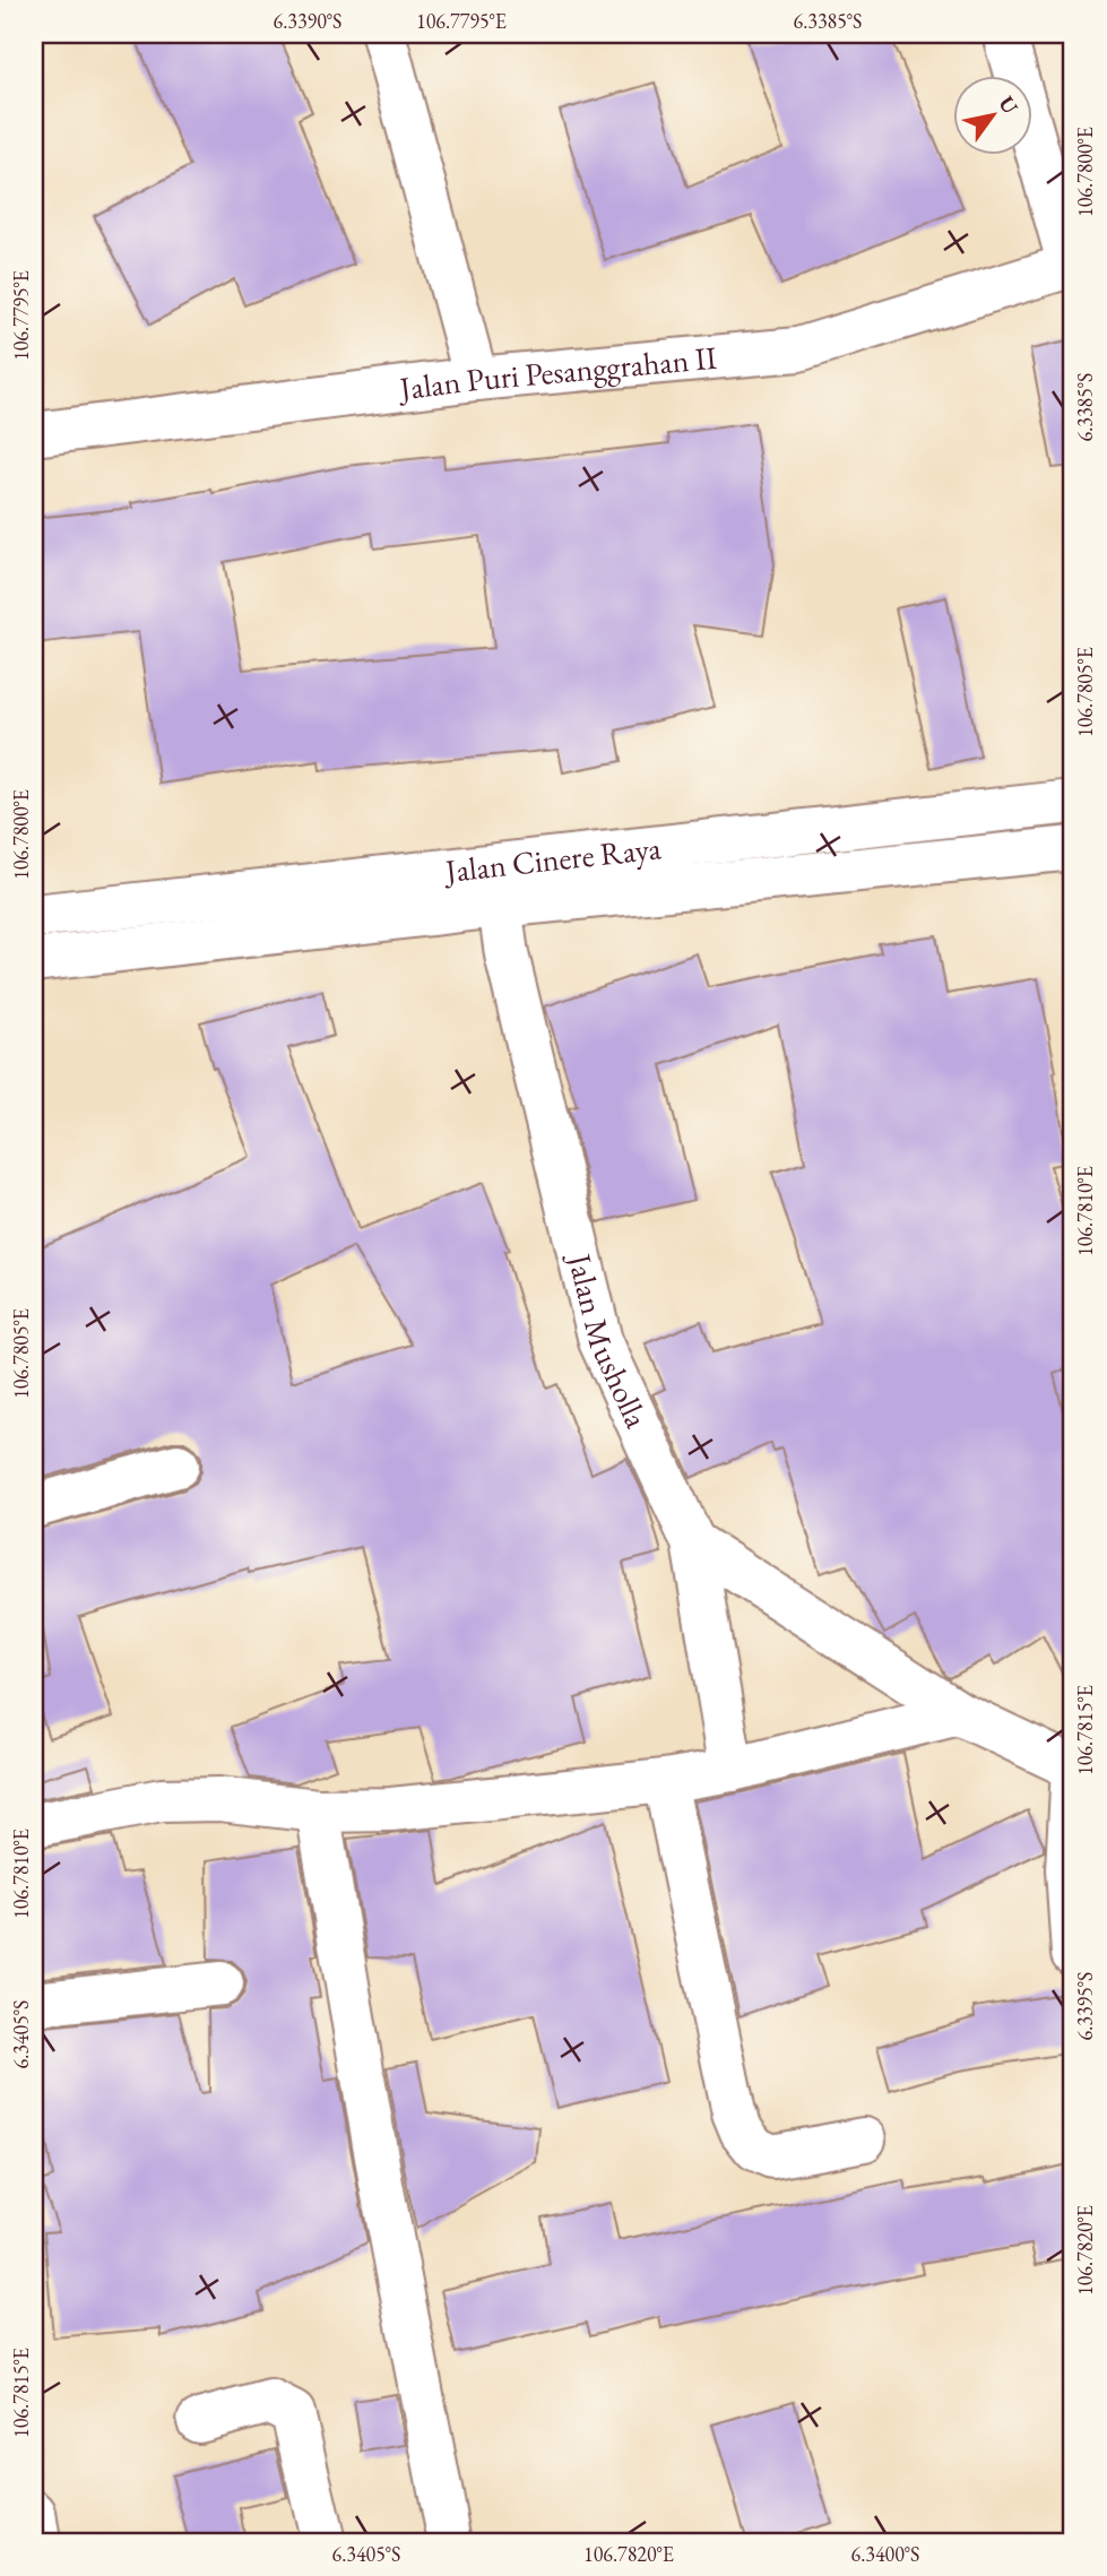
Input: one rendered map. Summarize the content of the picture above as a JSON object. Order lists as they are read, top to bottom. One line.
{"streets":{"street":["Jalan Puri Pesanggrahan II","Jalan Cinere Raya","Jalan Musholla"]},"crossings":[["Jalan Cinere Raya","Jalan Musholla"]],"north":"top right","coordinates":["6.3390°S","106.7795°E","6.3385°S","106.7800°E","106.7805°E","106.7810°E","106.7815°E","6.3395°S","6.3405°S","106.7820°E","6.3400°S"]}
